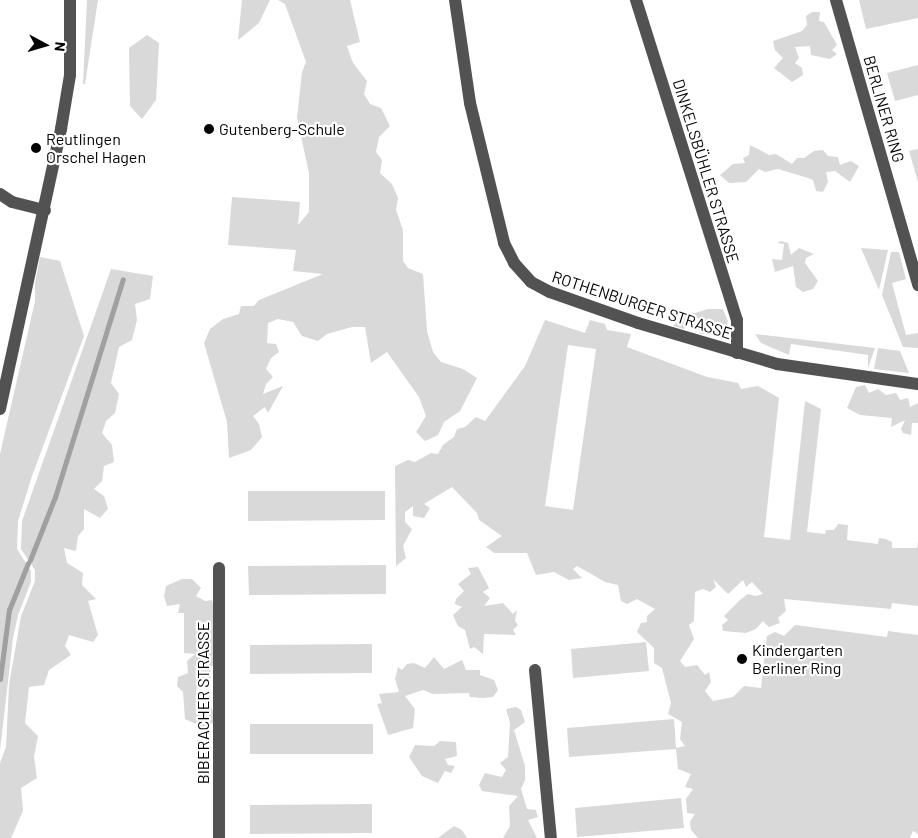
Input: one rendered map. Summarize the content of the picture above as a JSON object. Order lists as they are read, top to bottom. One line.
{"streets":{"street":["BERLINER RING","DINKELSBÜHLER STRASSE","ROTHENBURGER STRASSE","BIBERACHER STRASSE"]},"crossings":[["DINKELSBÜHLER STRASSE","ROTHENBURGER STRASSE"]],"places":["Gutenberg-Schule","Reutlingen Orschel Hagen","Kindergarten Berliner Ring"],"north":"right"}
